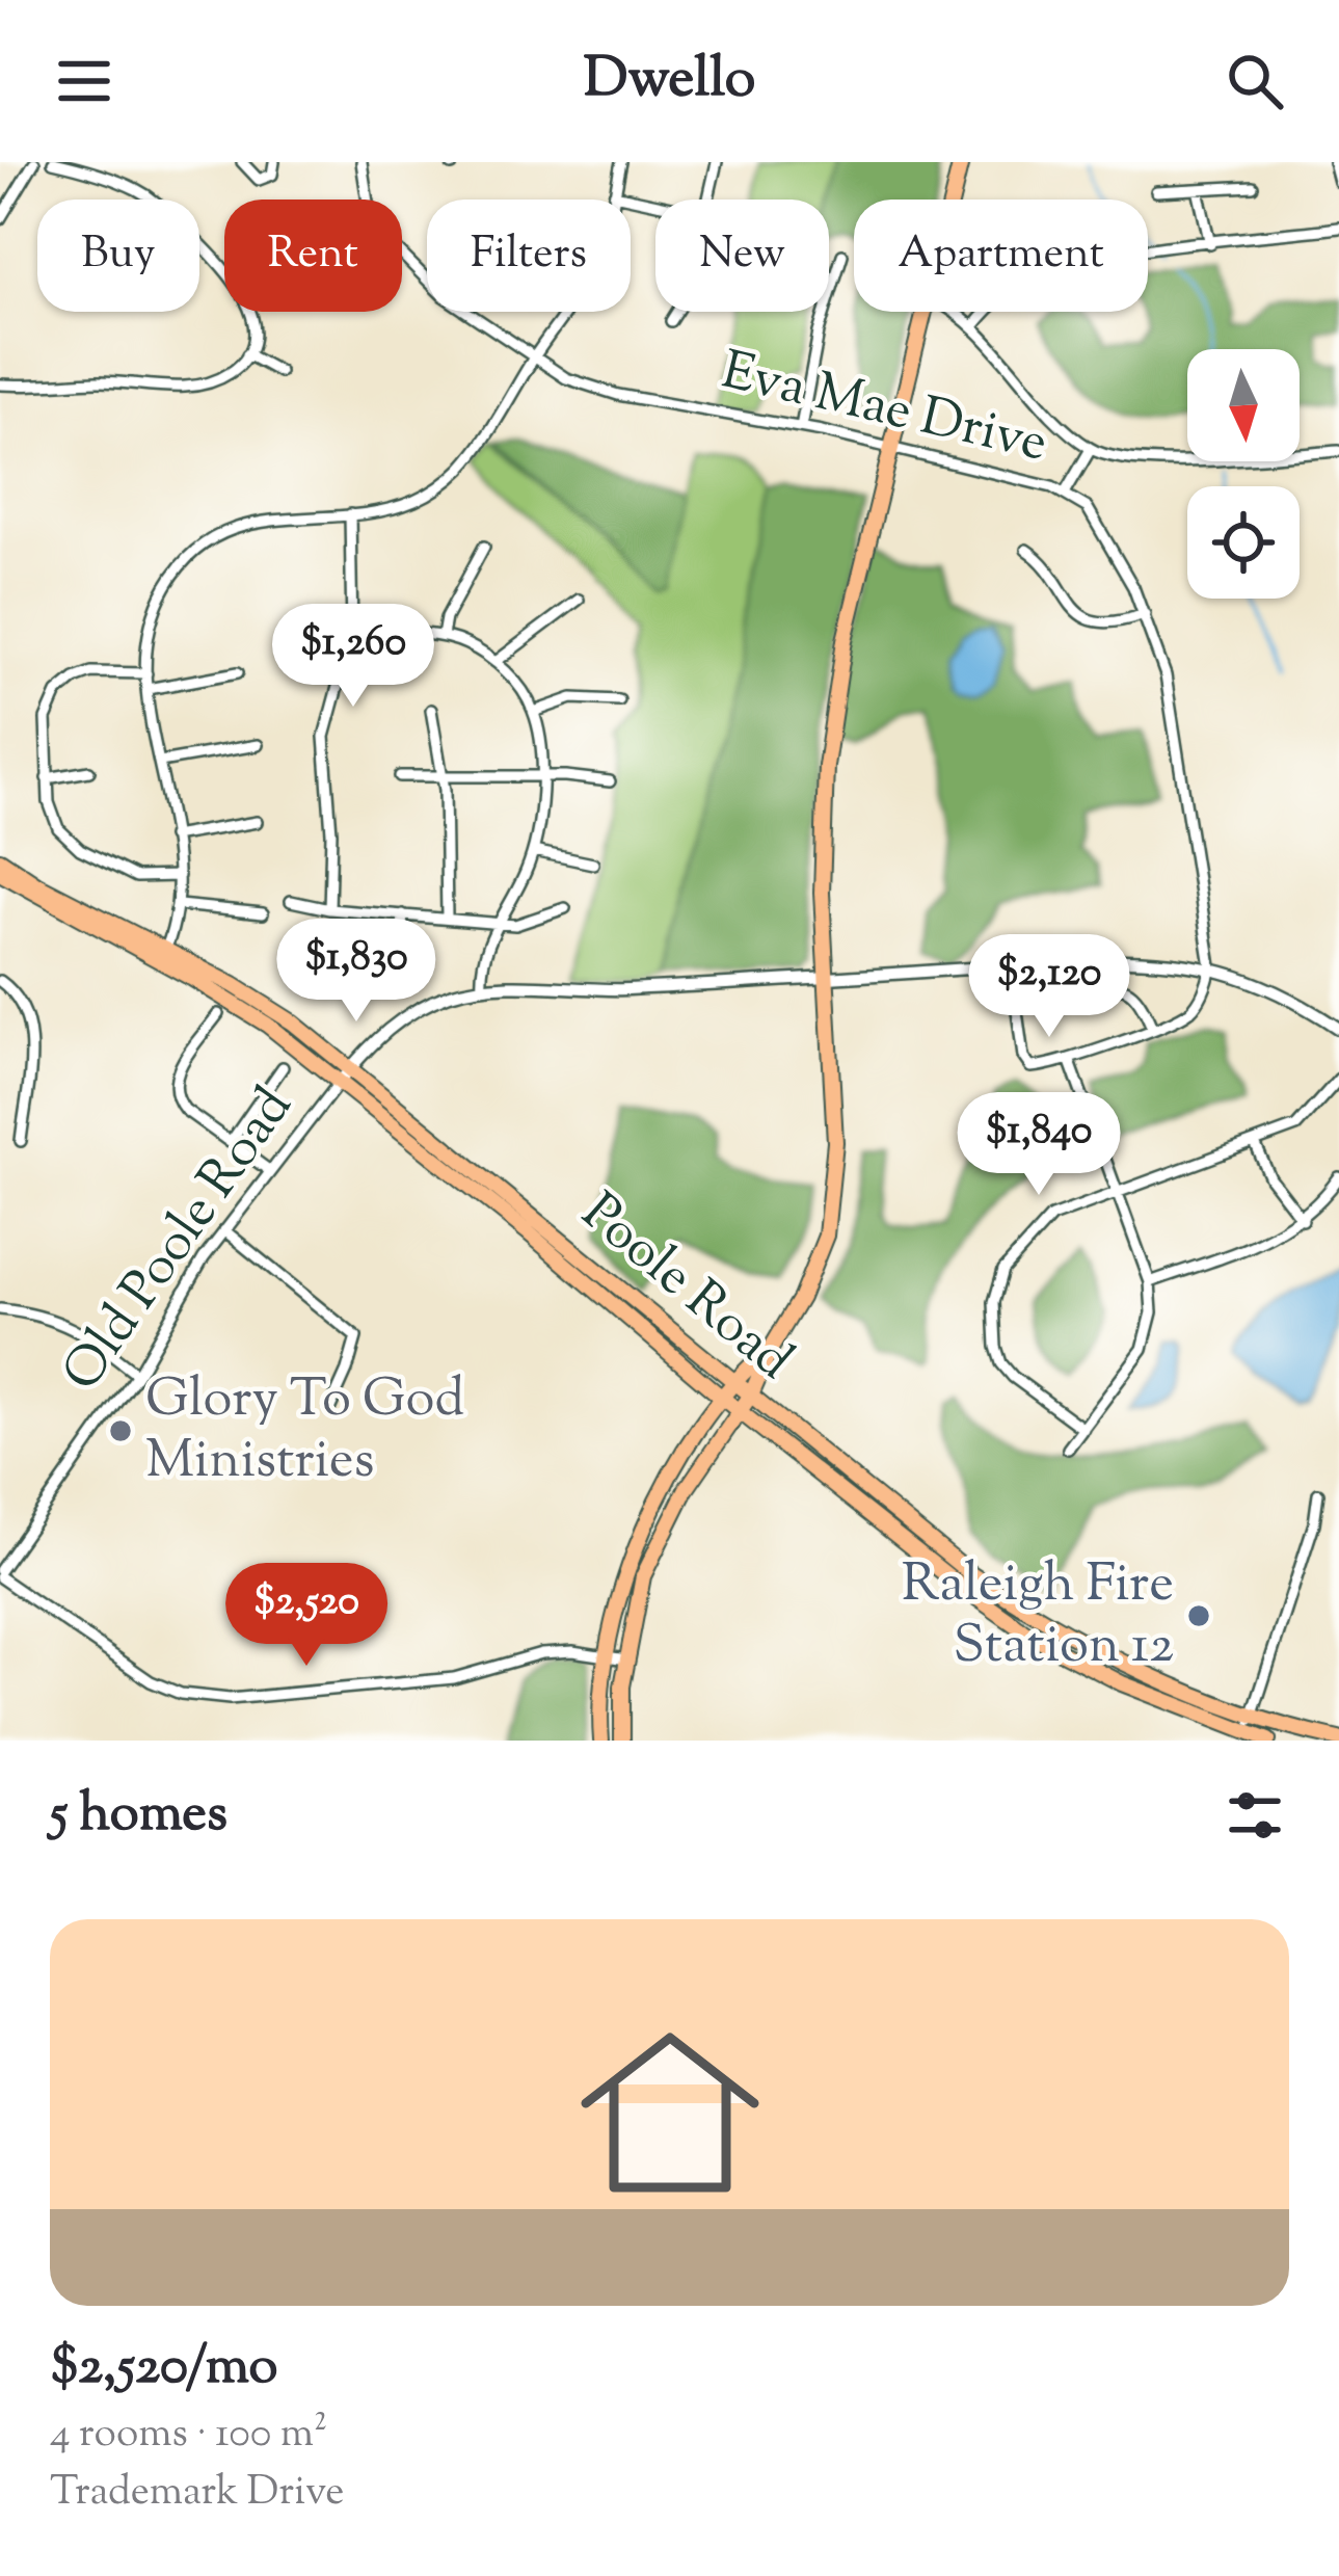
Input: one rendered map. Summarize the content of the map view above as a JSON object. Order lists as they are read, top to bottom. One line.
{"streets":{"main road":["Poole Road"],"street":["Eva Mae Drive","Old Poole Road"]},"crossings":[["Eva Mae Drive","Old Poole Road"],["Old Poole Road","Poole Road"]],"places":["Glory To God Ministries","Raleigh Fire Station 12"],"north":"bottom","page":{"header":"Dwello","chip":["Buy","Rent","Filters","New","Apartment"],"price":["$1,260","$1,830","$2,120","$1,840","$2,520"],"heading":"5 homes","list":[{"name":"$2,520/mo","note":"4 rooms · 100 m² · Trademark Drive"}]}}
